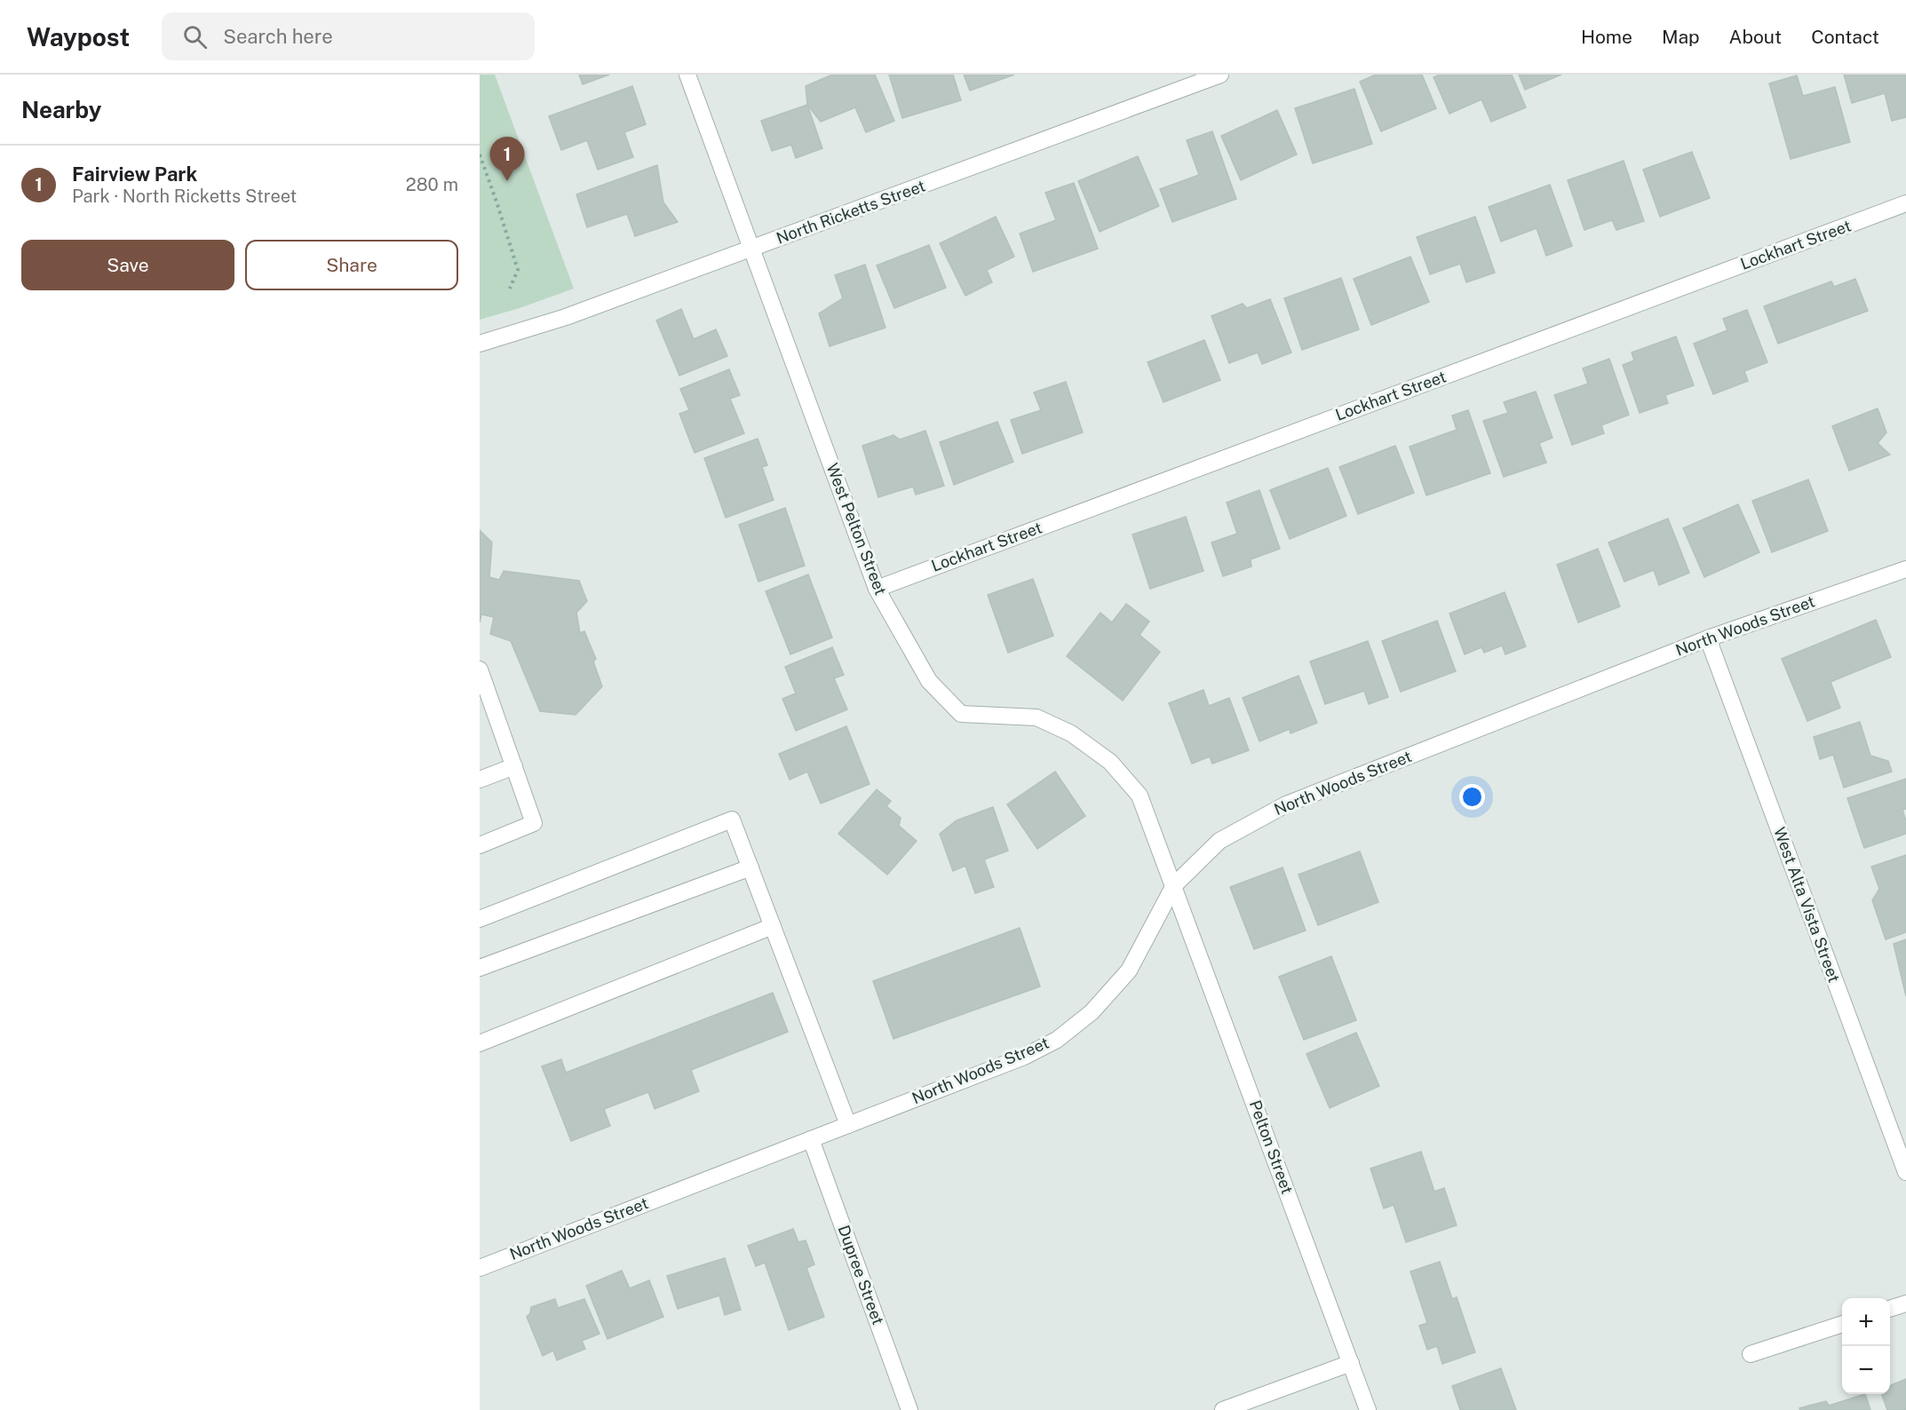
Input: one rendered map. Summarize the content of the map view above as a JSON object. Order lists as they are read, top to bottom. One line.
{"streets":{"street":["North Ricketts Street","Lockhart Street","West Pelton Street","North Woods Street","West Alta Vista Street","Pelton Street","Dupree Street"]},"crossings":[["North Ricketts Street","West Pelton Street"],["Lockhart Street","West Pelton Street"],["West Pelton Street","North Woods Street"],["West Pelton Street","Pelton Street"],["North Woods Street","West Alta Vista Street"],["North Woods Street","Pelton Street"],["North Woods Street","Dupree Street"]],"page":{"header":"Waypost","search":"Search here","nav":["Home","Map","About","Contact"],"heading":"Nearby","pins":"1","list":[{"mark":"1","name":"Fairview Park","note":"Park · North Ricketts Street","value":"280 m"}],"buttons":["Save","Share"],"map_buttons":["+","−"]}}
